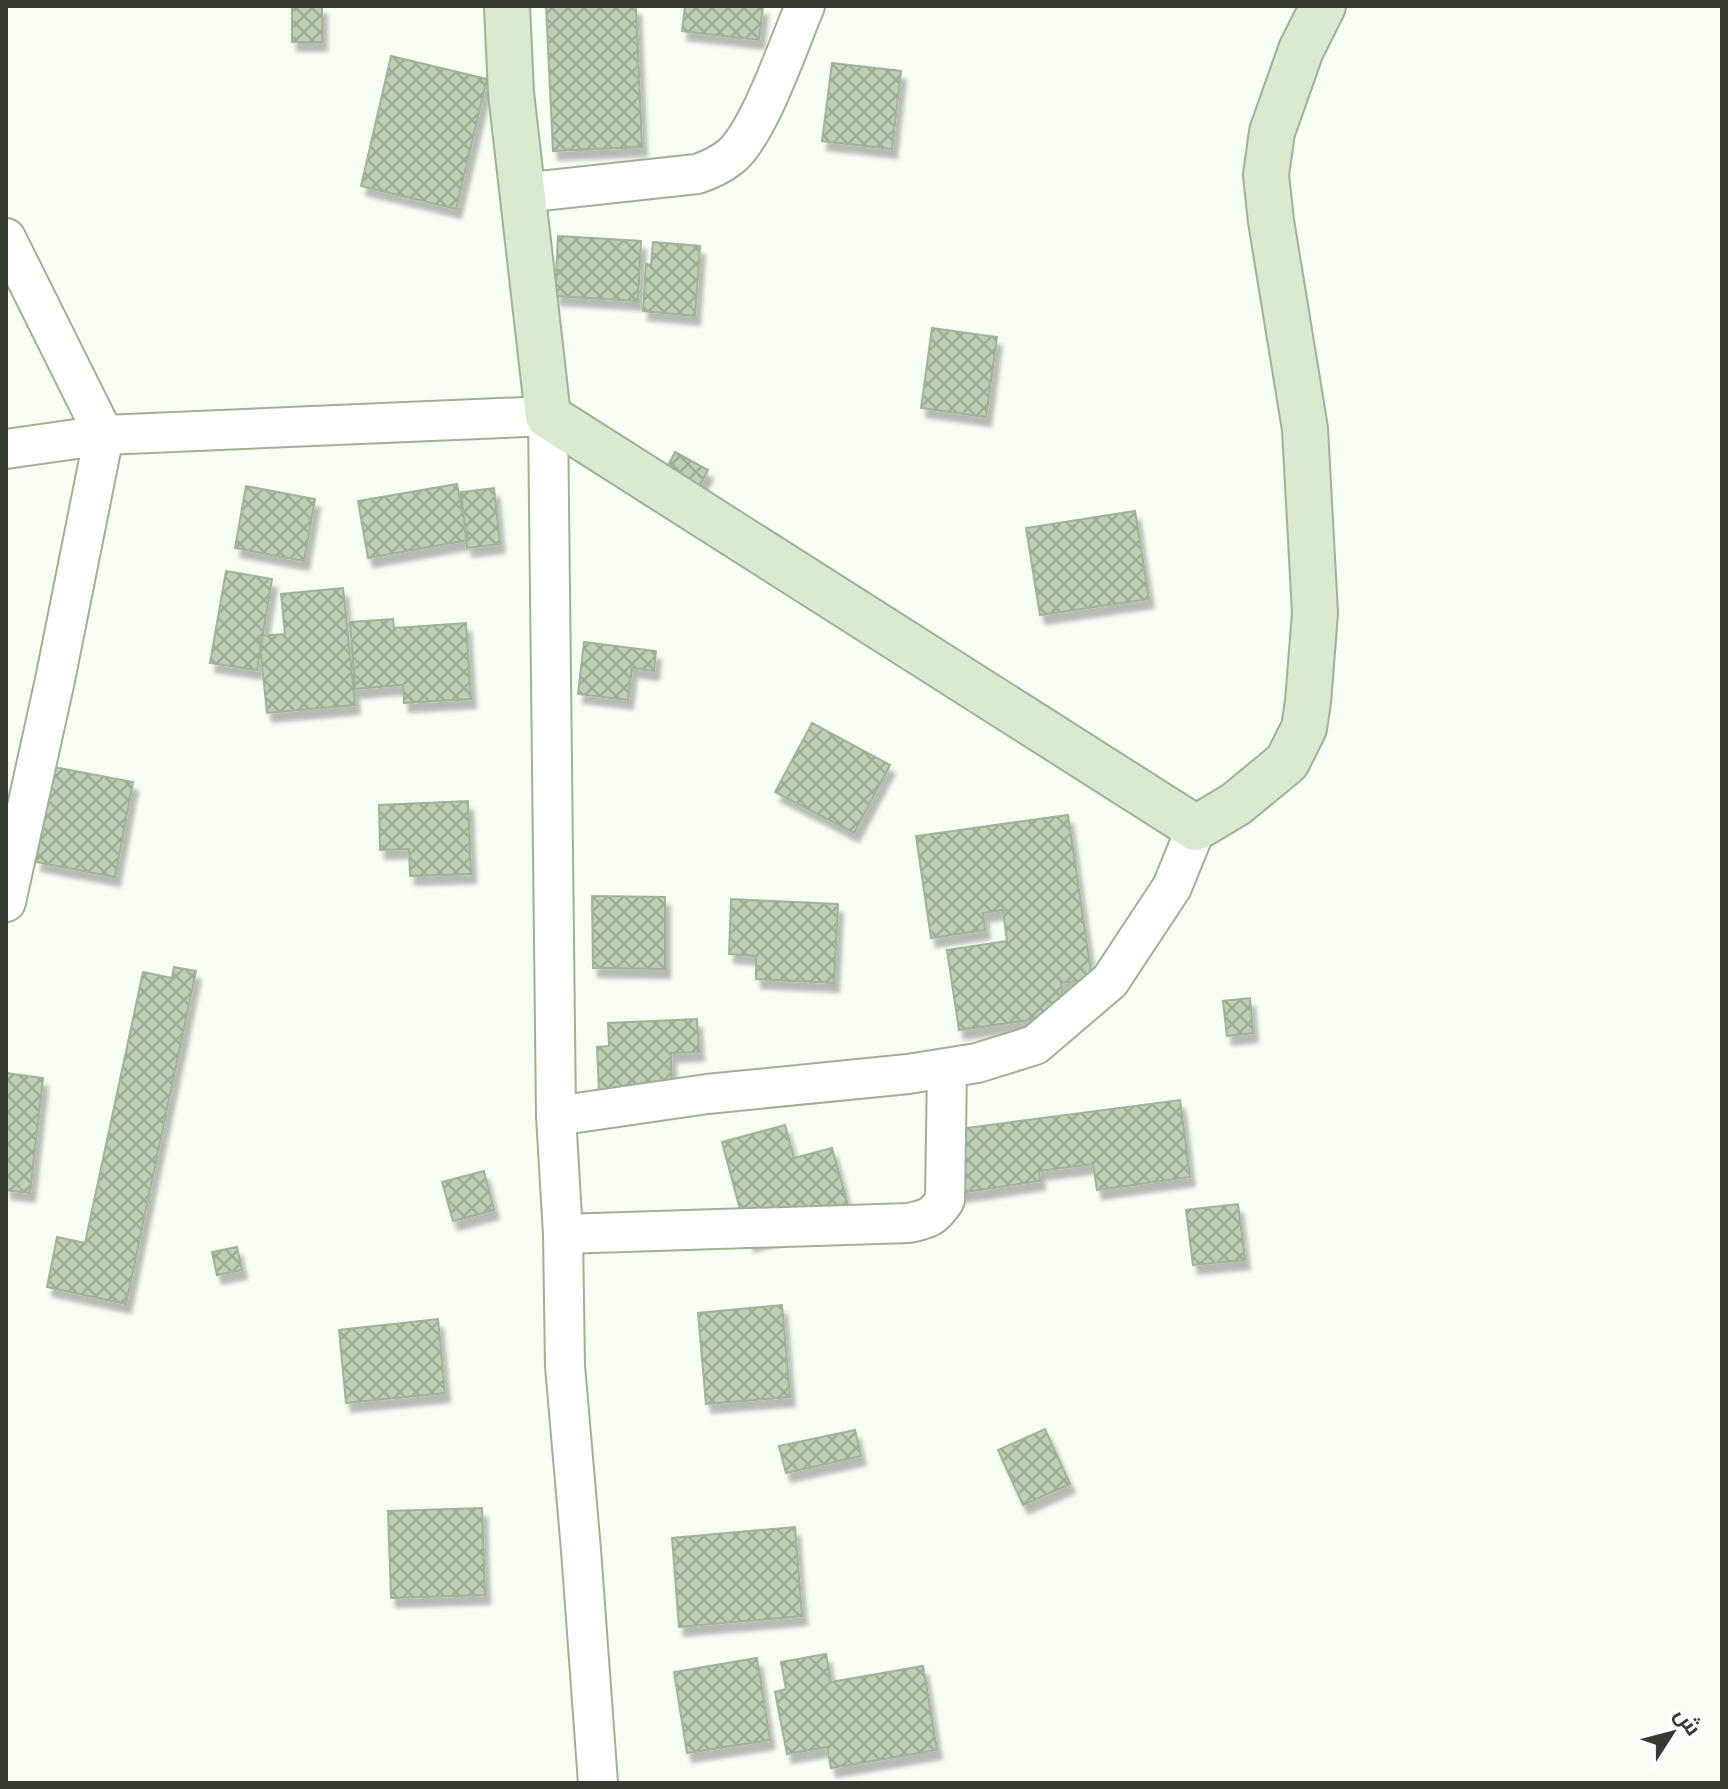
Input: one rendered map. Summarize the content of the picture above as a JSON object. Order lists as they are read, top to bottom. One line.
{"north":"top right"}
